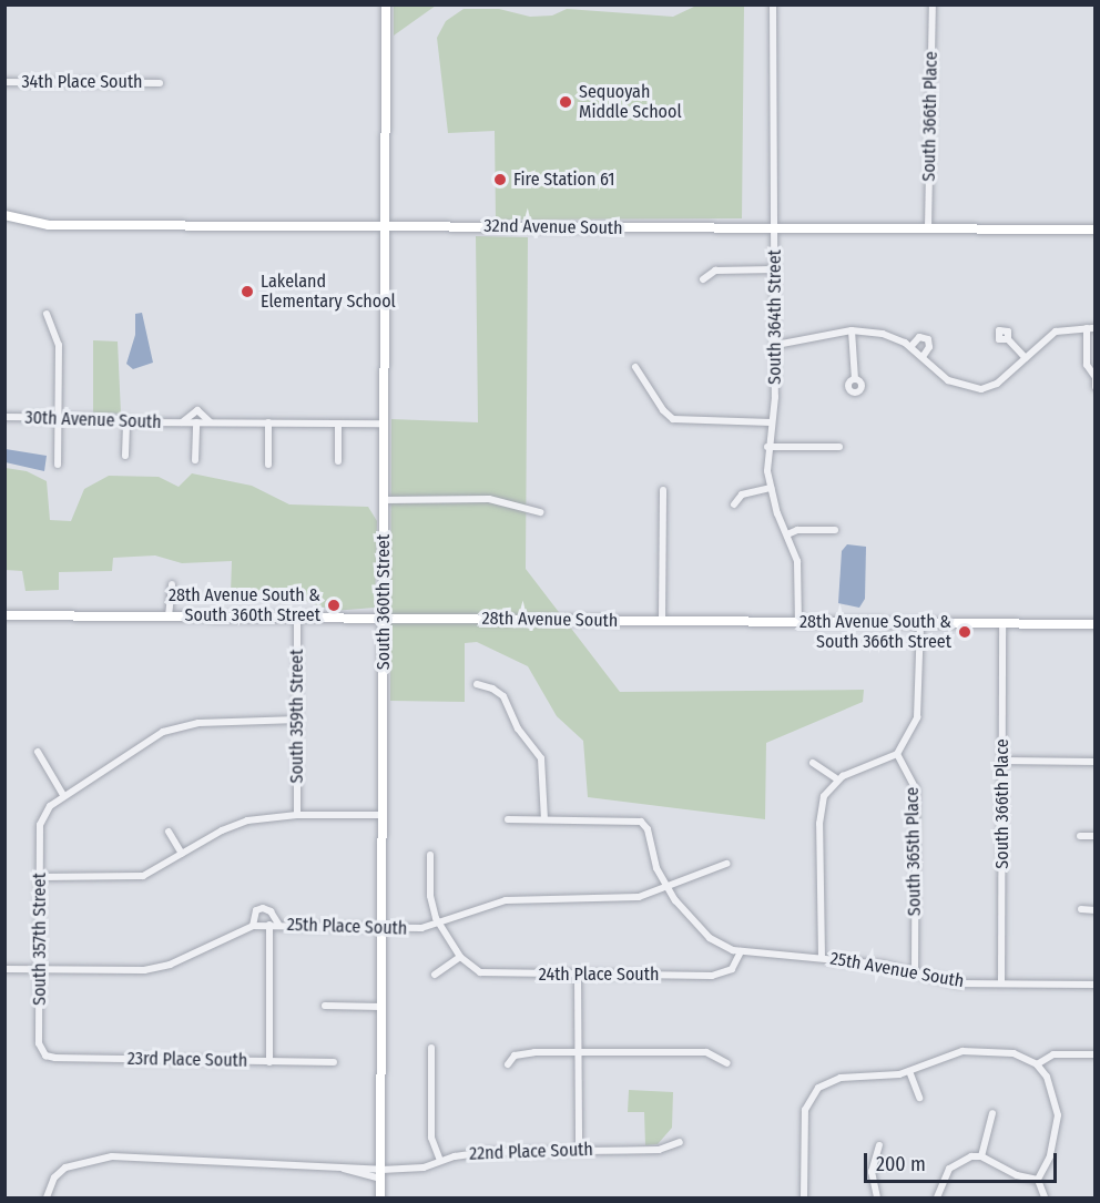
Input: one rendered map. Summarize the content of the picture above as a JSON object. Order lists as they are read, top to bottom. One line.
{"streets":{"street":["34th Place South","South 366th Place","32nd Avenue South","South 364th Street","30th Avenue South","South 360th Street","28th Avenue South","South 359th Street","South 365th Place","25th Place South","South 357th Street","25th Avenue South","24th Place South","23rd Place South","22nd Place South"]},"crossings":[["South 366th Place","32nd Avenue South"],["South 366th Place","28th Avenue South"],["South 366th Place","25th Avenue South"],["32nd Avenue South","South 364th Street"],["32nd Avenue South","South 360th Street"],["South 364th Street","28th Avenue South"],["30th Avenue South","South 360th Street"],["South 360th Street","28th Avenue South"],["South 360th Street","25th Place South"],["South 360th Street","22nd Place South"],["28th Avenue South","South 359th Street"],["South 365th Place","25th Avenue South"],["25th Place South","South 357th Street"],["25th Place South","25th Avenue South"],["25th Place South","24th Place South"],["South 357th Street","23rd Place South"],["25th Avenue South","24th Place South"]],"places":["Sequoyah Middle School","Fire Station 61","Lakeland Elementary School","28th Avenue South & South 360th Street","28th Avenue South & South 366th Street"],"scale_bar":"200 m"}
